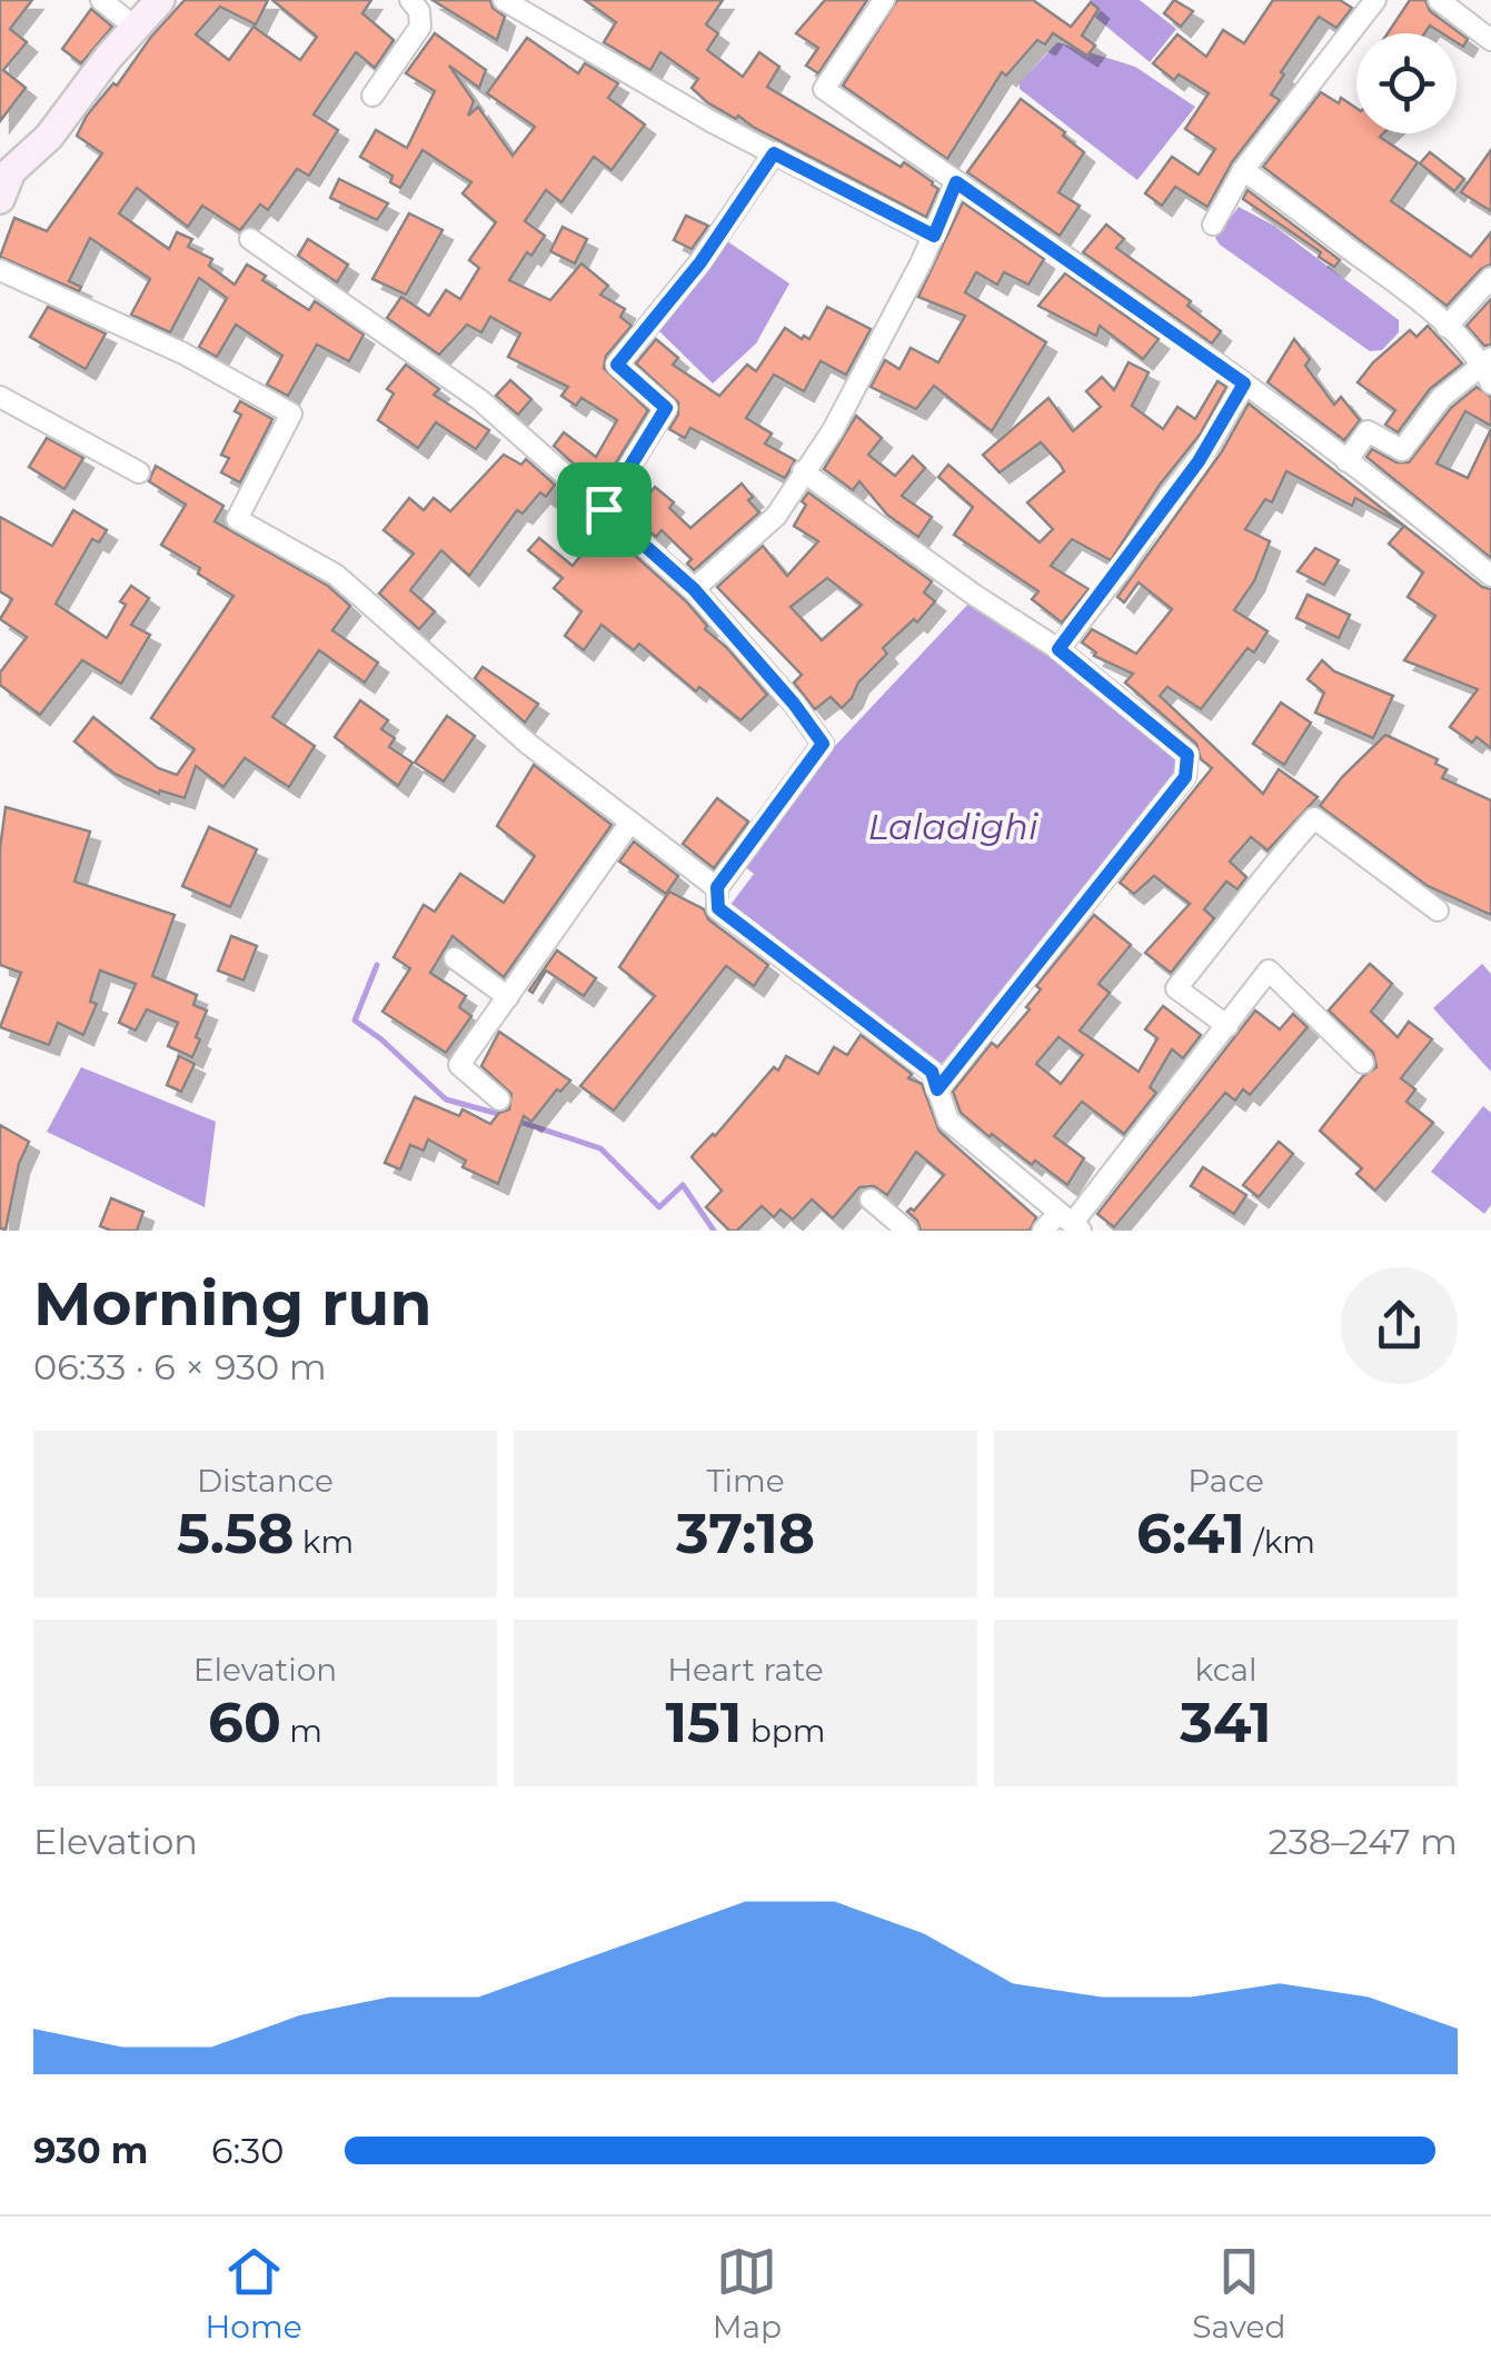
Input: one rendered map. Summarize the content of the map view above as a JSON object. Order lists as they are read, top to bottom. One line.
{"water":["Laladighi"],"page":{"heading":["Morning run","06:33 · 6 × 930 m"],"stats":[["Distance","5.58 km"],["Time","37:18"],["Pace","6:41 /km"],["Elevation","60 m"],["Heart rate","151 bpm"],["kcal","341"]],"chart":["Elevation","238–247 m"],"list":[{"name":"930 m","note":"6:30"}],"tabs":["Home","Map","Saved"]}}
